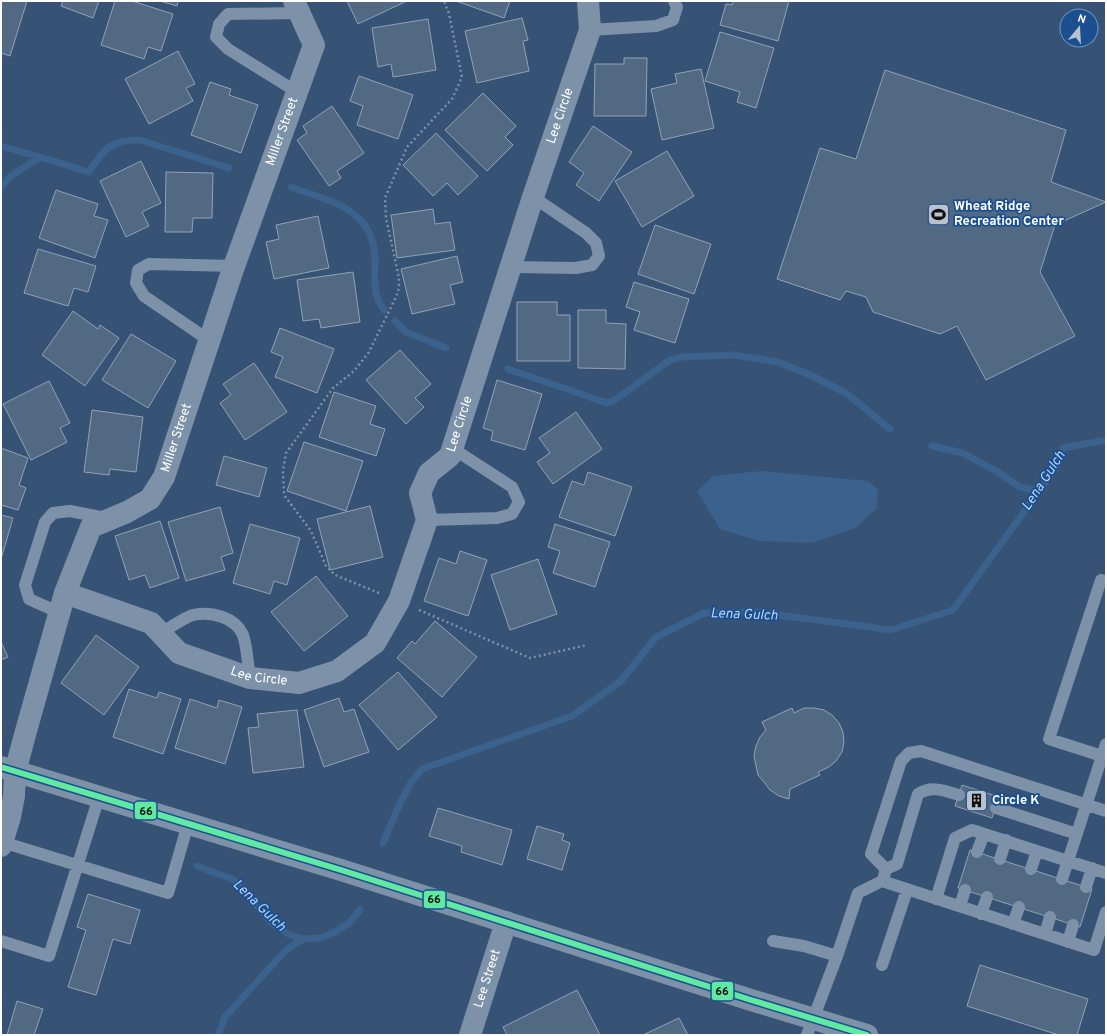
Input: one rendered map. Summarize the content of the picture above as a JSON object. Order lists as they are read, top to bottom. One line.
{"streets":{"street":["Lee Circle","Miller Street","Lee Street"]},"crossings":[["Lee Circle","Miller Street"]],"water":["Lena Gulch"],"places":{"sports":["Wheat Ridge Recreation Center"],"building":["Circle K"]},"lines":["transit line 66"],"north":"top"}
